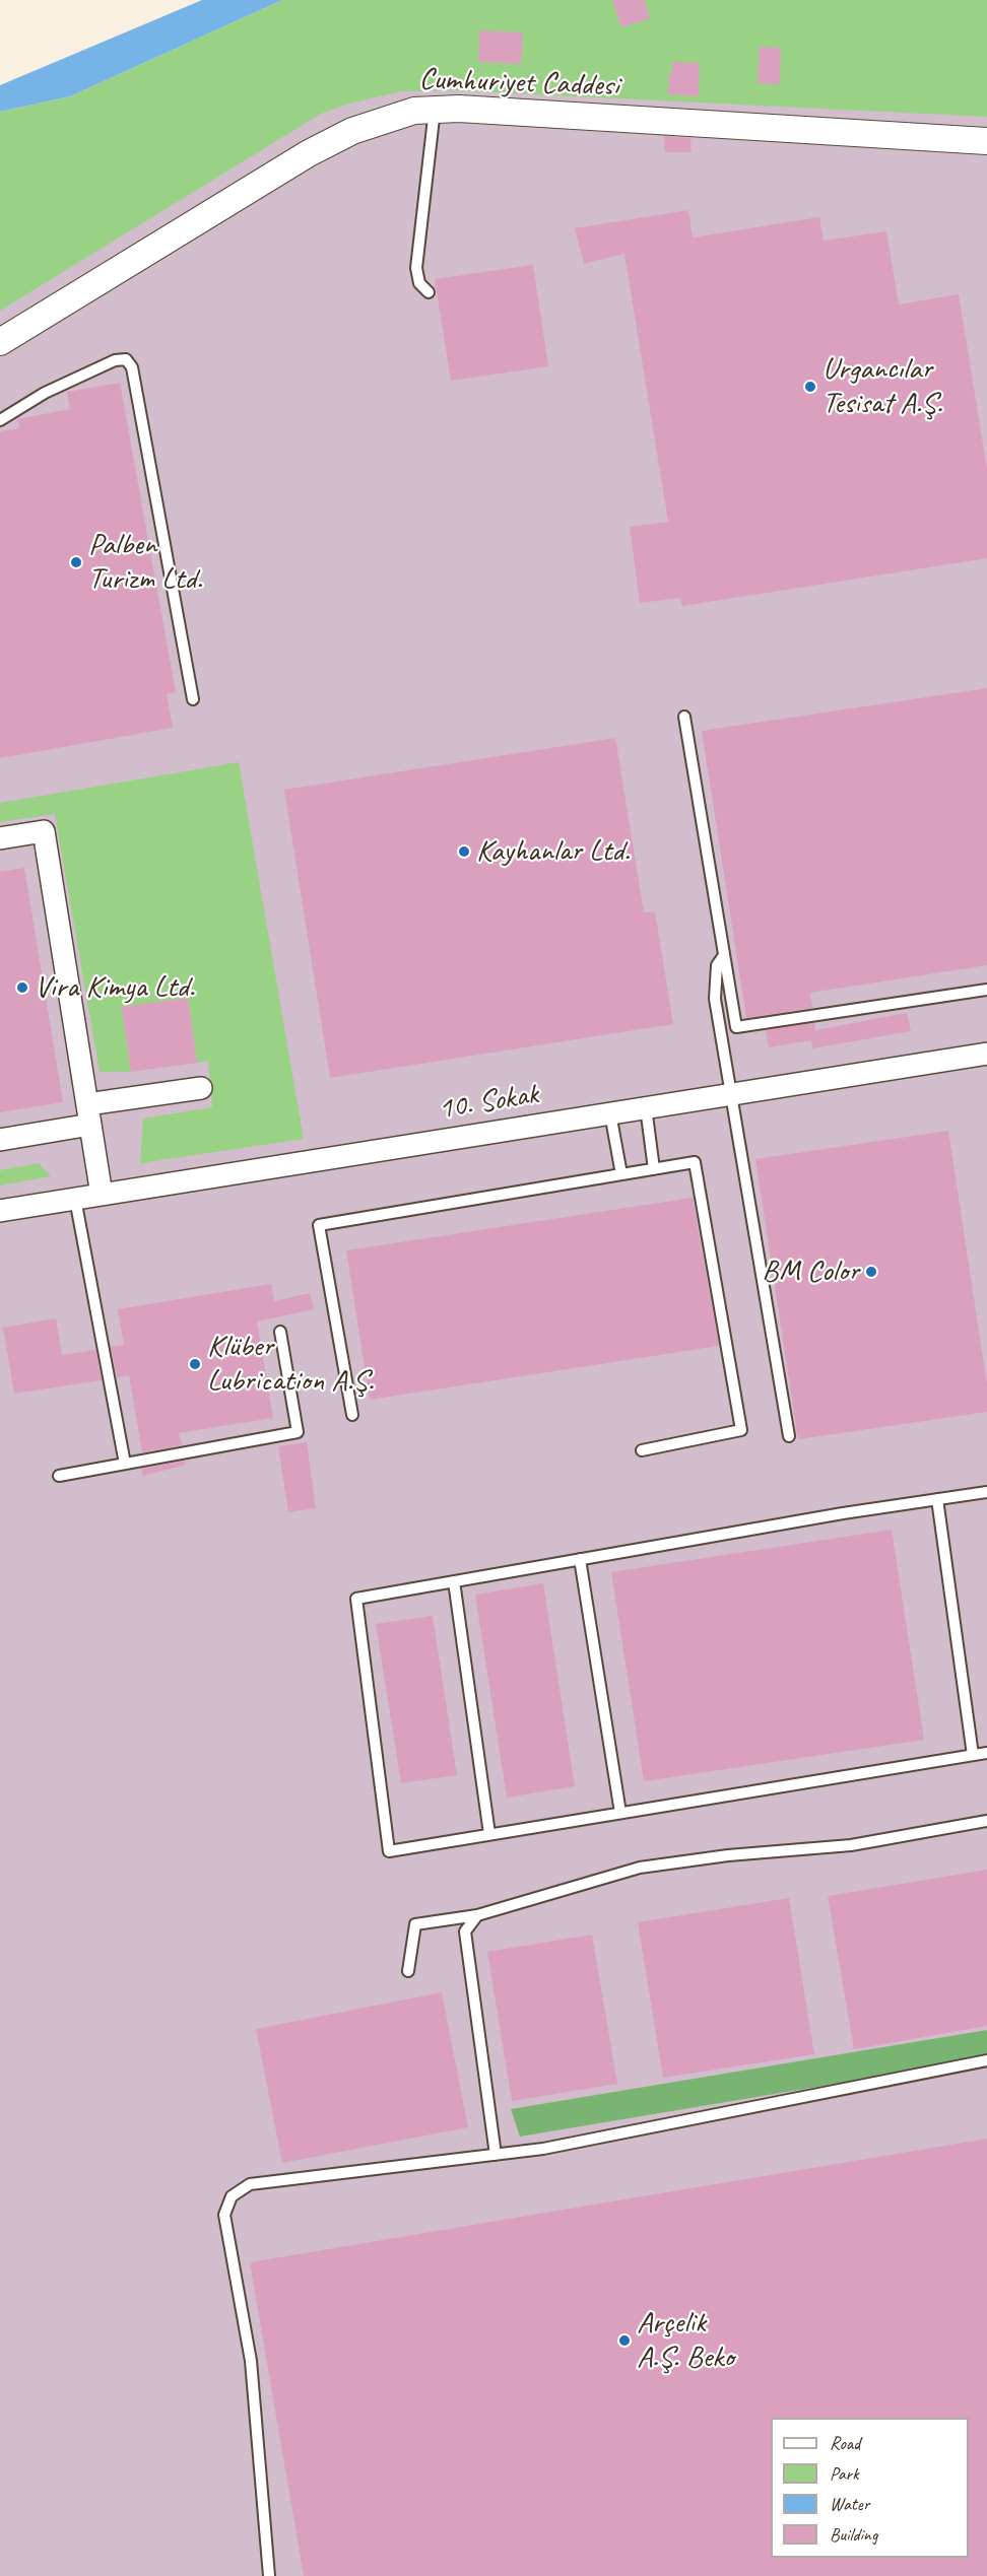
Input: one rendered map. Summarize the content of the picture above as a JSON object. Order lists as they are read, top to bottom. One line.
{"streets":{"street":["Cumhuriyet Caddesi","10. Sokak"]},"places":["Urgancılar Tesisat A.Ş.","Palben Turizm Ltd.","Kayhanlar Ltd.","Vira Kimya Ltd.","BM Color","Klüber Lubrication A.Ş.","Arçelik A.Ş. Beko"],"legend":["Road","Park","Water","Building"]}
